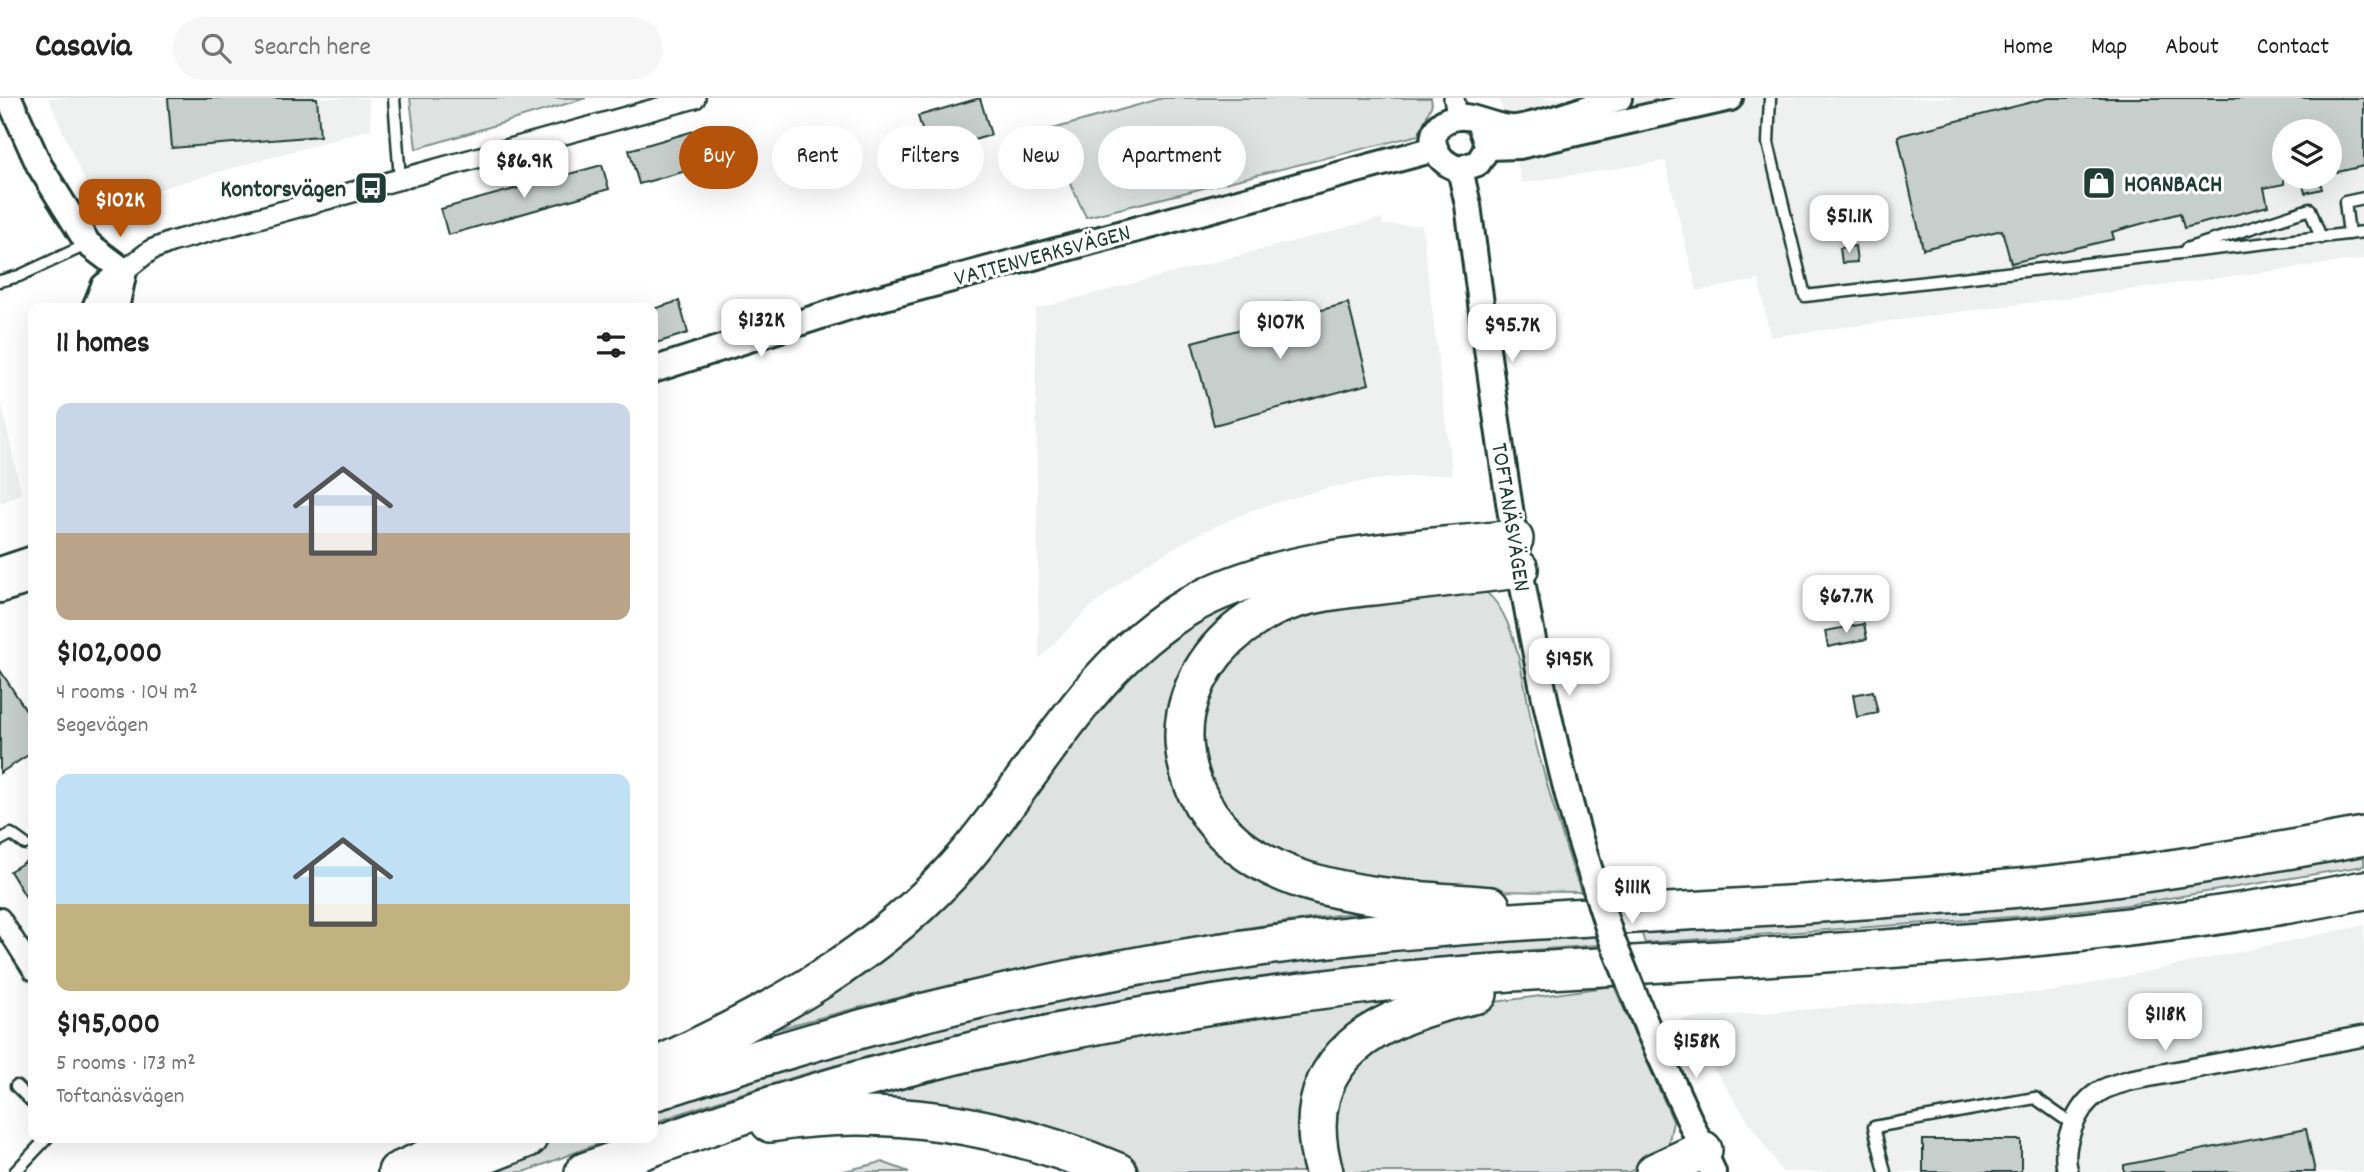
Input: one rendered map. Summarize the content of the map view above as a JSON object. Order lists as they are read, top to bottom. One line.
{"streets":{"street":["VATTENVERKSVÄGEN","TOFTANÄSVÄGEN"]},"crossings":[["VATTENVERKSVÄGEN","TOFTANÄSVÄGEN"]],"places":{"shop":["HORNBACH"],"bus stop":["Kontorsvägen"]},"page":{"header":"Casavia","search":"Search here","nav":["Home","Map","About","Contact"],"chip":["Buy","Rent","Filters","New","Apartment"],"price":["$86.9K","$102K","$51.1K","$132K","$107K","$95.7K","$67.7K","$195K","$111K","$118K","$158K"],"heading":"11 homes","list":[{"name":"$102,000","note":"4 rooms · 104 m² · Segevägen"},{"name":"$195,000","note":"5 rooms · 173 m² · Toftanäsvägen"}]}}
